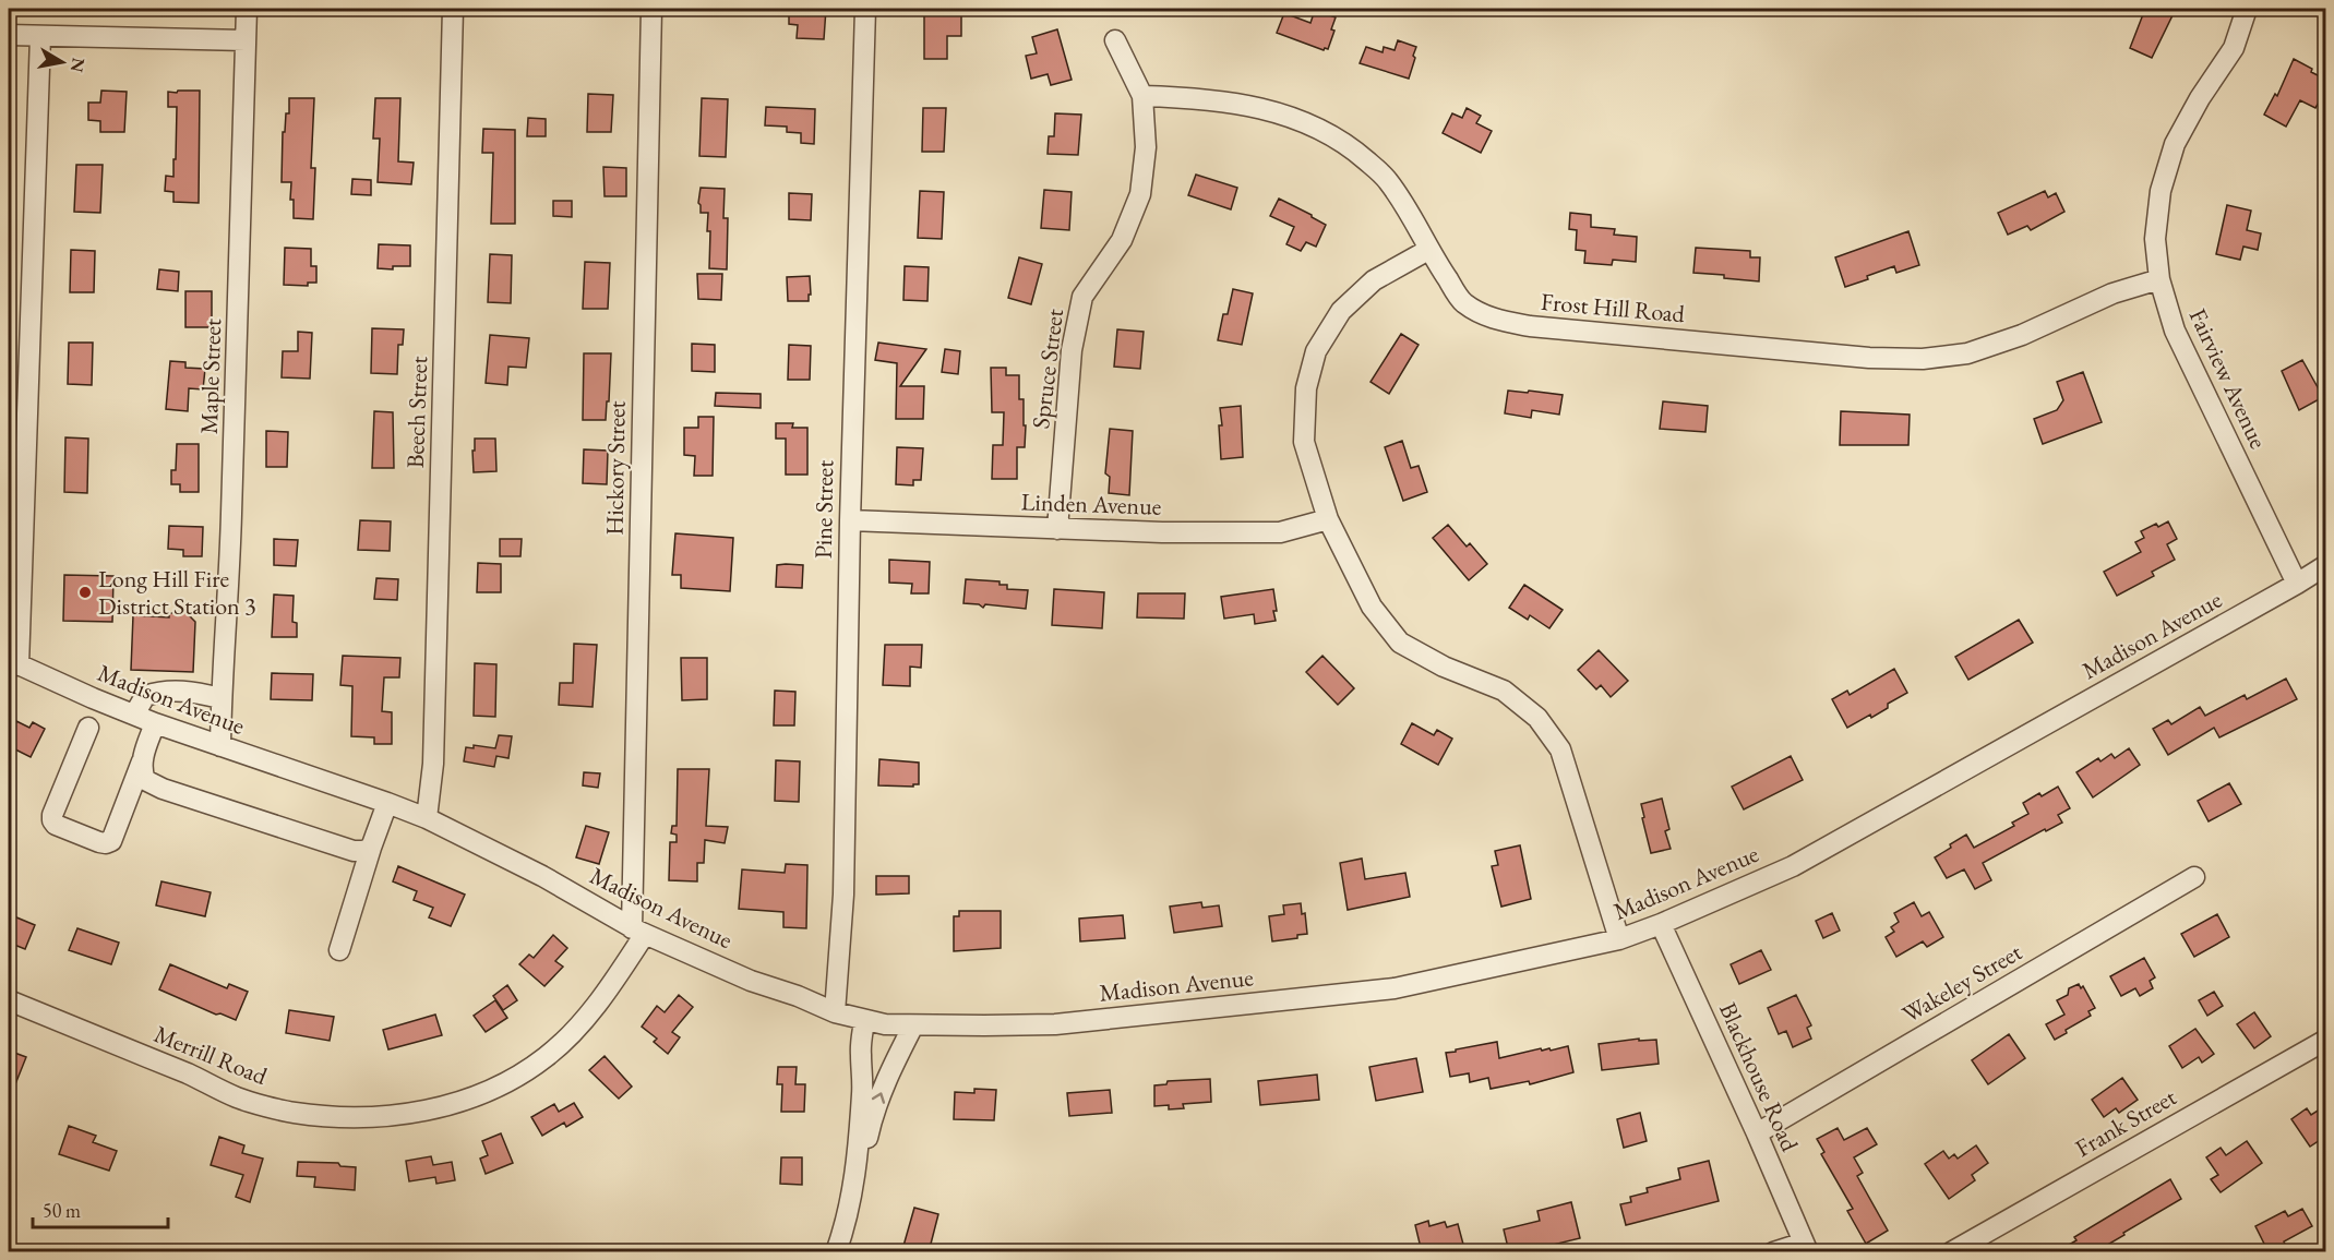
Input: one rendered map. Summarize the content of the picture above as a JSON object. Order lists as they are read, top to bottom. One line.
{"streets":{"street":["Frost Hill Road","Spruce Street","Maple Street","Fairview Avenue","Beech Street","Hickory Street","Linden Avenue","Pine Street","Madison Avenue","Wakeley Street","Merrill Road","Blackhouse Road","Frank Street"]},"crossings":[["Frost Hill Road","Spruce Street"],["Frost Hill Road","Fairview Avenue"],["Spruce Street","Linden Avenue"],["Maple Street","Madison Avenue"],["Fairview Avenue","Madison Avenue"],["Beech Street","Madison Avenue"],["Hickory Street","Madison Avenue"],["Hickory Street","Merrill Road"],["Linden Avenue","Pine Street"],["Pine Street","Madison Avenue"],["Madison Avenue","Merrill Road"],["Madison Avenue","Blackhouse Road"],["Wakeley Street","Blackhouse Road"]],"places":["Long Hill Fire District Station 3"],"scale_bar":"50 m","north":"right"}
